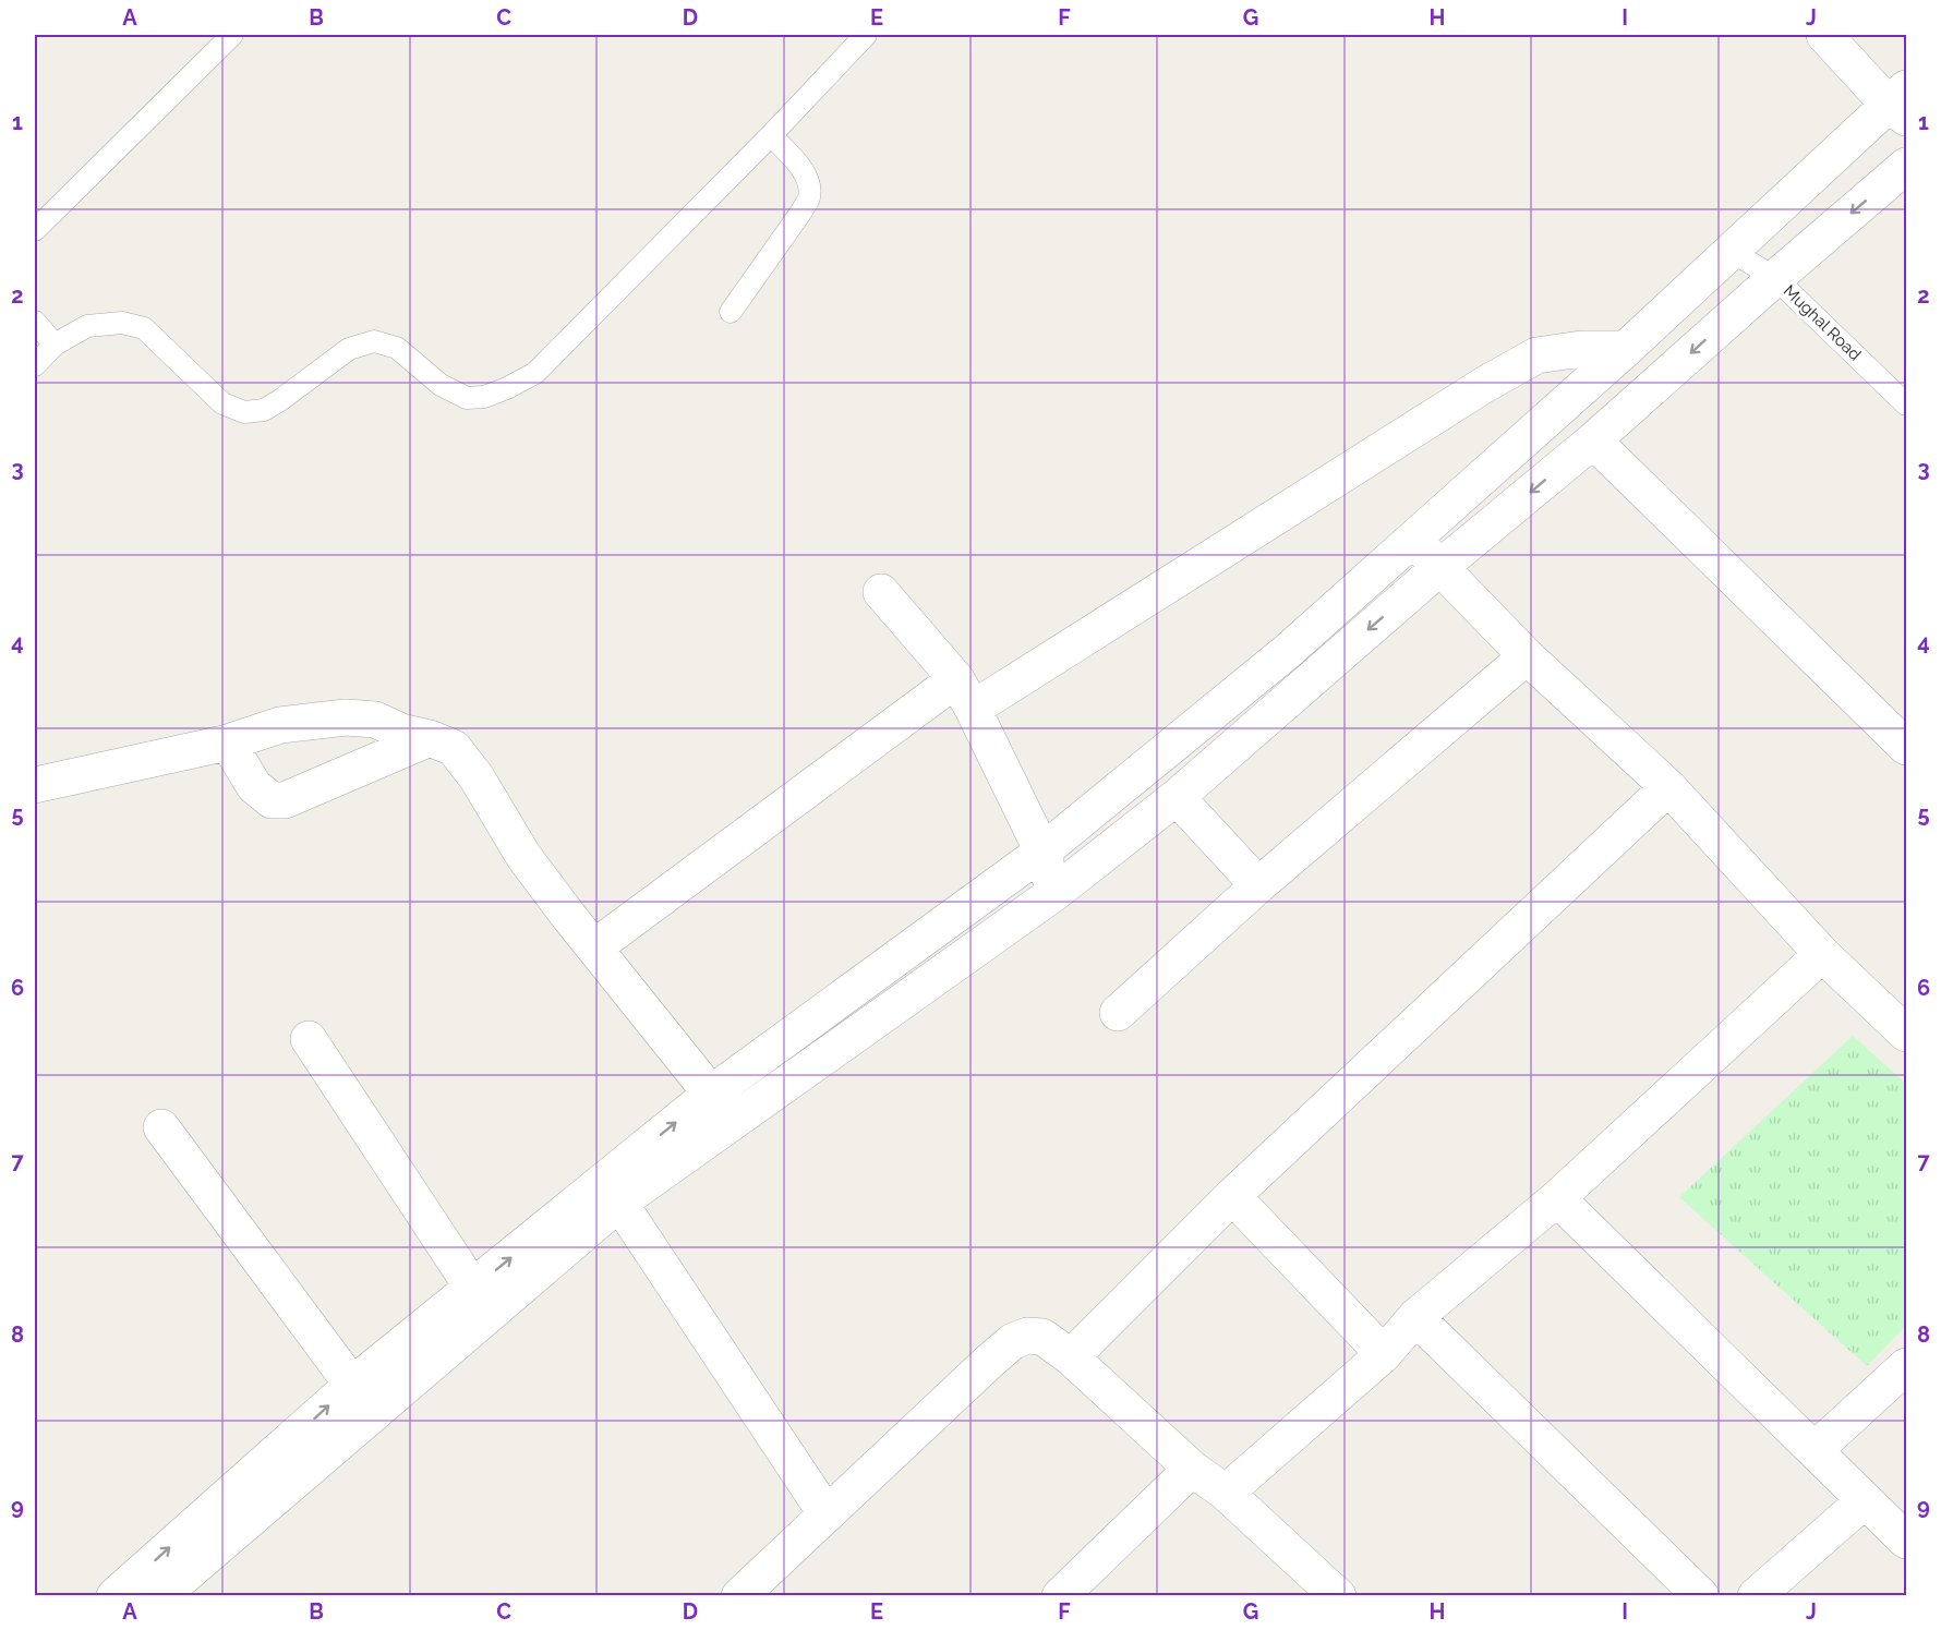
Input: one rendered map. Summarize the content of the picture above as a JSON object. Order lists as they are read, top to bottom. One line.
{"streets":{"lane":["Mughal Road"]},"grid":{"columns":["A","B","C","D","E","F","G","H","I","J"],"rows":["1","2","3","4","5","6","7","8","9"]}}
